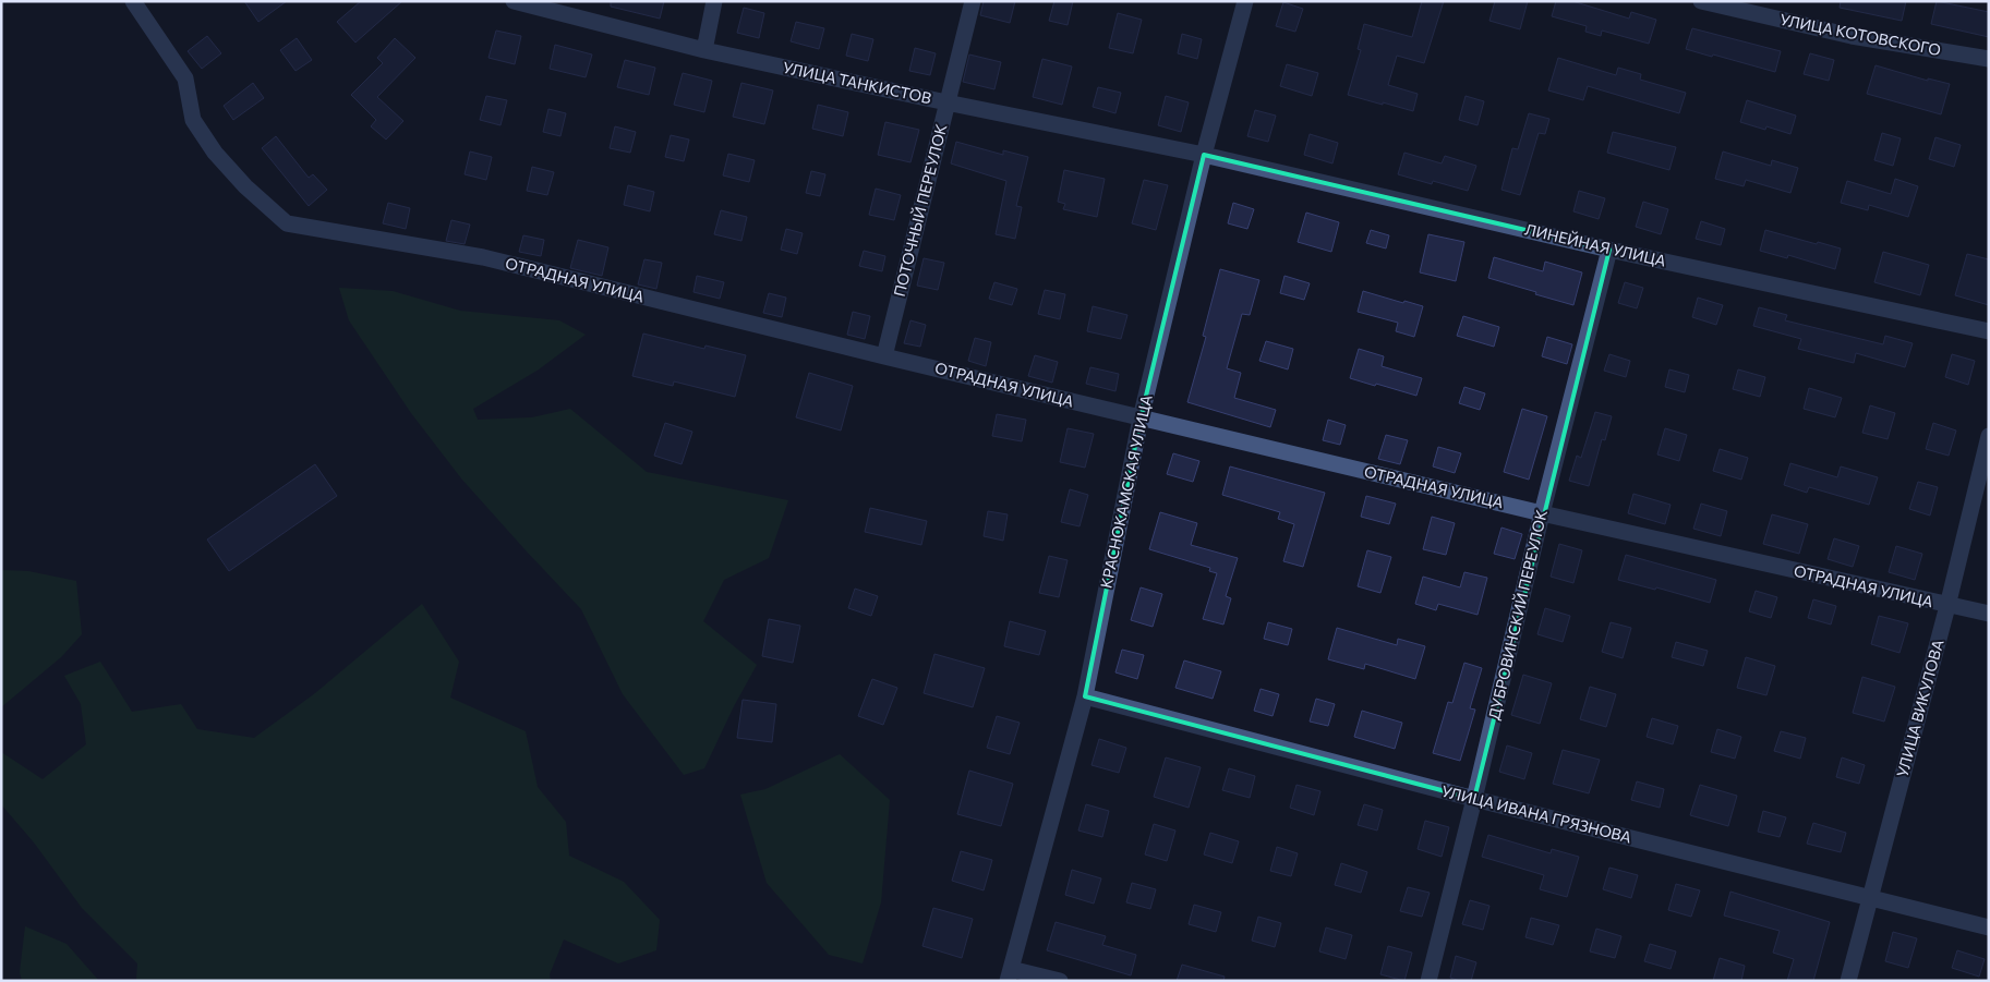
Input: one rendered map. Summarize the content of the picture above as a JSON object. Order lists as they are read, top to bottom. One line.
{"streets":{"street":["УЛИЦА КОТОВСКОГО","УЛИЦА ТАНКИСТОВ","ПОТОЧНЫЙ ПЕРЕУЛОК","ЛИНЕЙНАЯ УЛИЦА","ОТРАДНАЯ УЛИЦА","КРАСНОКАМСКАЯ УЛИЦА","ДУБРОВИНСКИЙ ПЕРЕУЛОК","УЛИЦА ВИКУЛОВА","УЛИЦА ИВАНА ГРЯЗНОВА"]},"crossings":[["УЛИЦА ТАНКИСТОВ","ПОТОЧНЫЙ ПЕРЕУЛОК"],["УЛИЦА ТАНКИСТОВ","ЛИНЕЙНАЯ УЛИЦА"],["УЛИЦА ТАНКИСТОВ","КРАСНОКАМСКАЯ УЛИЦА"],["ПОТОЧНЫЙ ПЕРЕУЛОК","ОТРАДНАЯ УЛИЦА"],["ЛИНЕЙНАЯ УЛИЦА","КРАСНОКАМСКАЯ УЛИЦА"],["ЛИНЕЙНАЯ УЛИЦА","ДУБРОВИНСКИЙ ПЕРЕУЛОК"],["ОТРАДНАЯ УЛИЦА","КРАСНОКАМСКАЯ УЛИЦА"],["ОТРАДНАЯ УЛИЦА","ДУБРОВИНСКИЙ ПЕРЕУЛОК"],["ОТРАДНАЯ УЛИЦА","УЛИЦА ВИКУЛОВА"],["КРАСНОКАМСКАЯ УЛИЦА","УЛИЦА ИВАНА ГРЯЗНОВА"],["ДУБРОВИНСКИЙ ПЕРЕУЛОК","УЛИЦА ИВАНА ГРЯЗНОВА"],["УЛИЦА ВИКУЛОВА","УЛИЦА ИВАНА ГРЯЗНОВА"]]}
